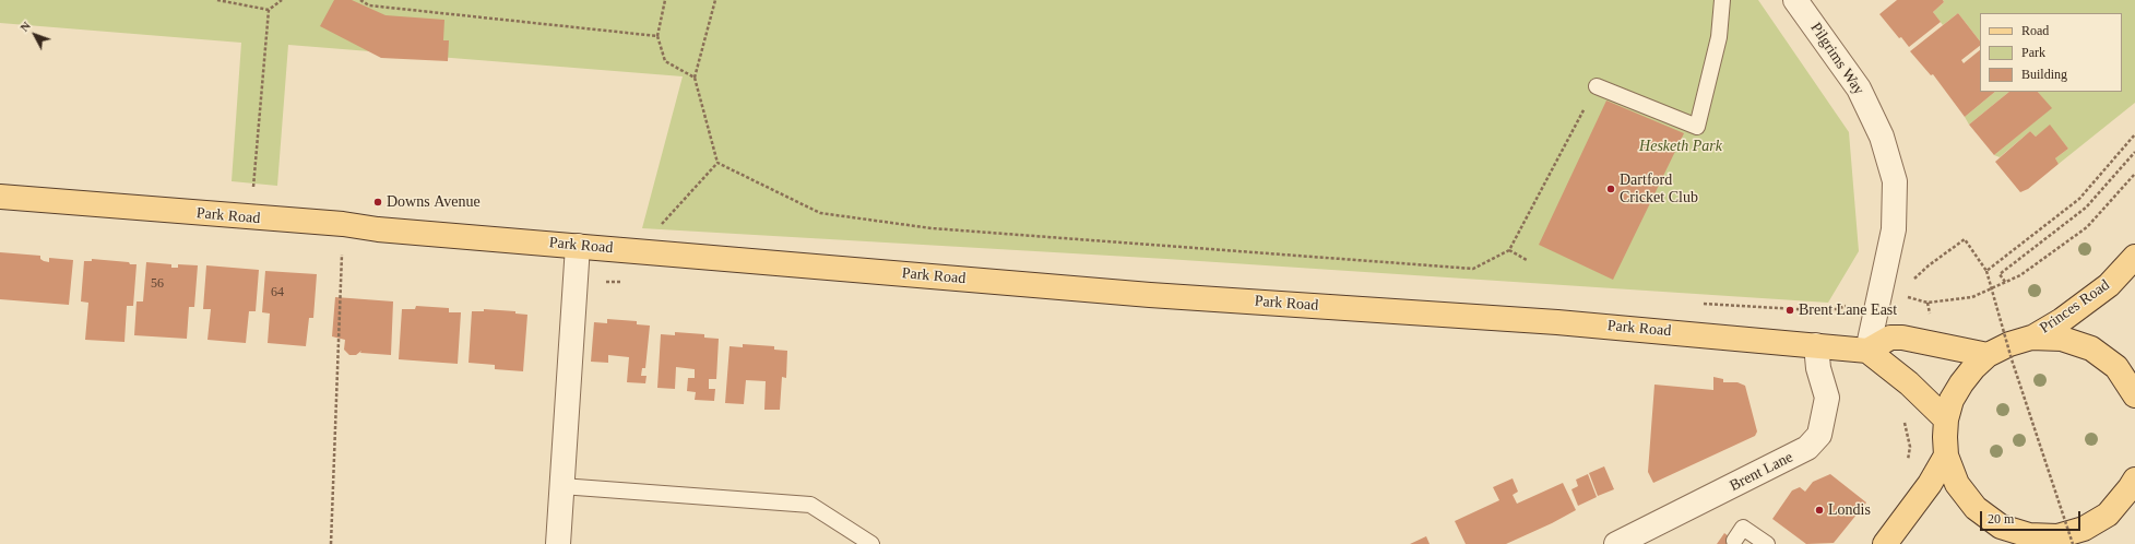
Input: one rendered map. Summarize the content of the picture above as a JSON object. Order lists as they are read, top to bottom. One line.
{"streets":{"main road":["Park Road","Princes Road"],"street":["Pilgrims Way","Brent Lane"]},"crossings":[["Pilgrims Way","Park Road"],["Park Road","Brent Lane"]],"parks":["Hesketh Park"],"places":["Dartford Cricket Club","Downs Avenue","Brent Lane East","Londis"],"house_numbers":["56","64"],"legend":["Road","Park","Building"],"scale_bar":"20 m","north":"top left"}
